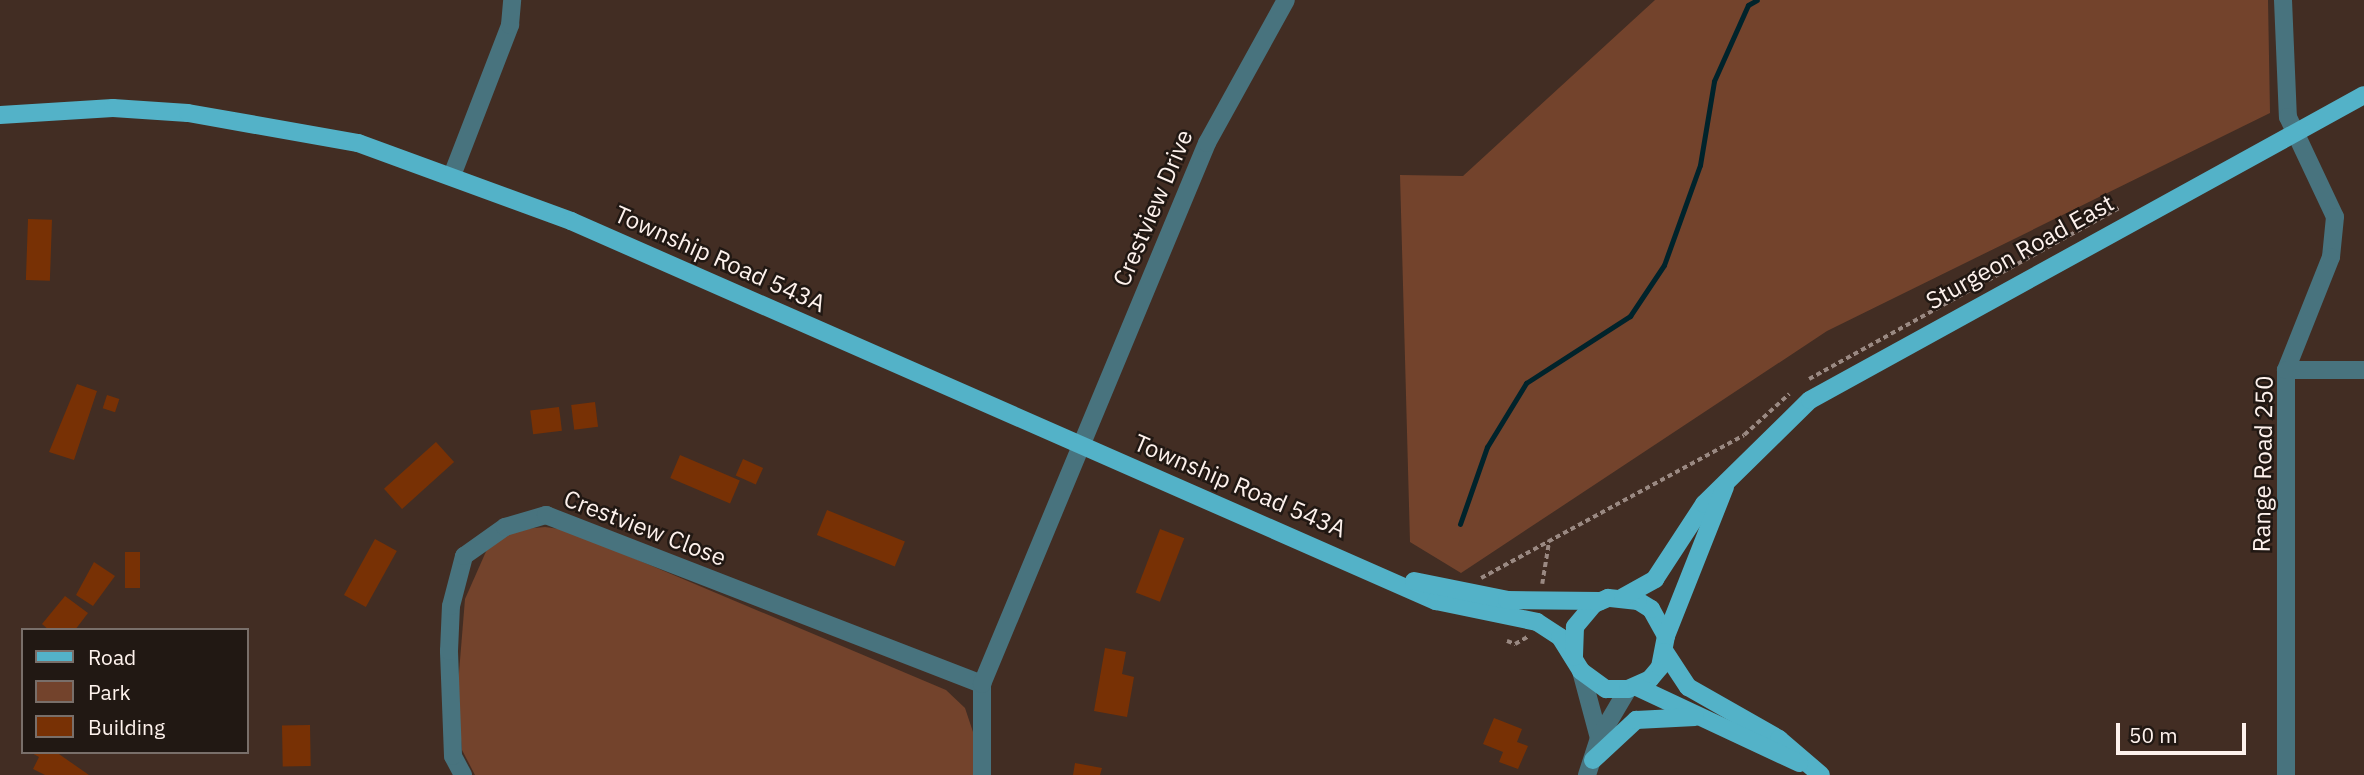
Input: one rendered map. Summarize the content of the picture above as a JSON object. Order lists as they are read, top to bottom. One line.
{"streets":{"main road":["Sturgeon Road East","Township Road 543A"],"street":["Crestview Drive","Range Road 250","Crestview Close"]},"crossings":[["Crestview Drive","Township Road 543A"],["Sturgeon Road East","Township Road 543A"],["Sturgeon Road East","Range Road 250"]],"legend":["Road","Park","Building"],"scale_bar":"50 m"}
